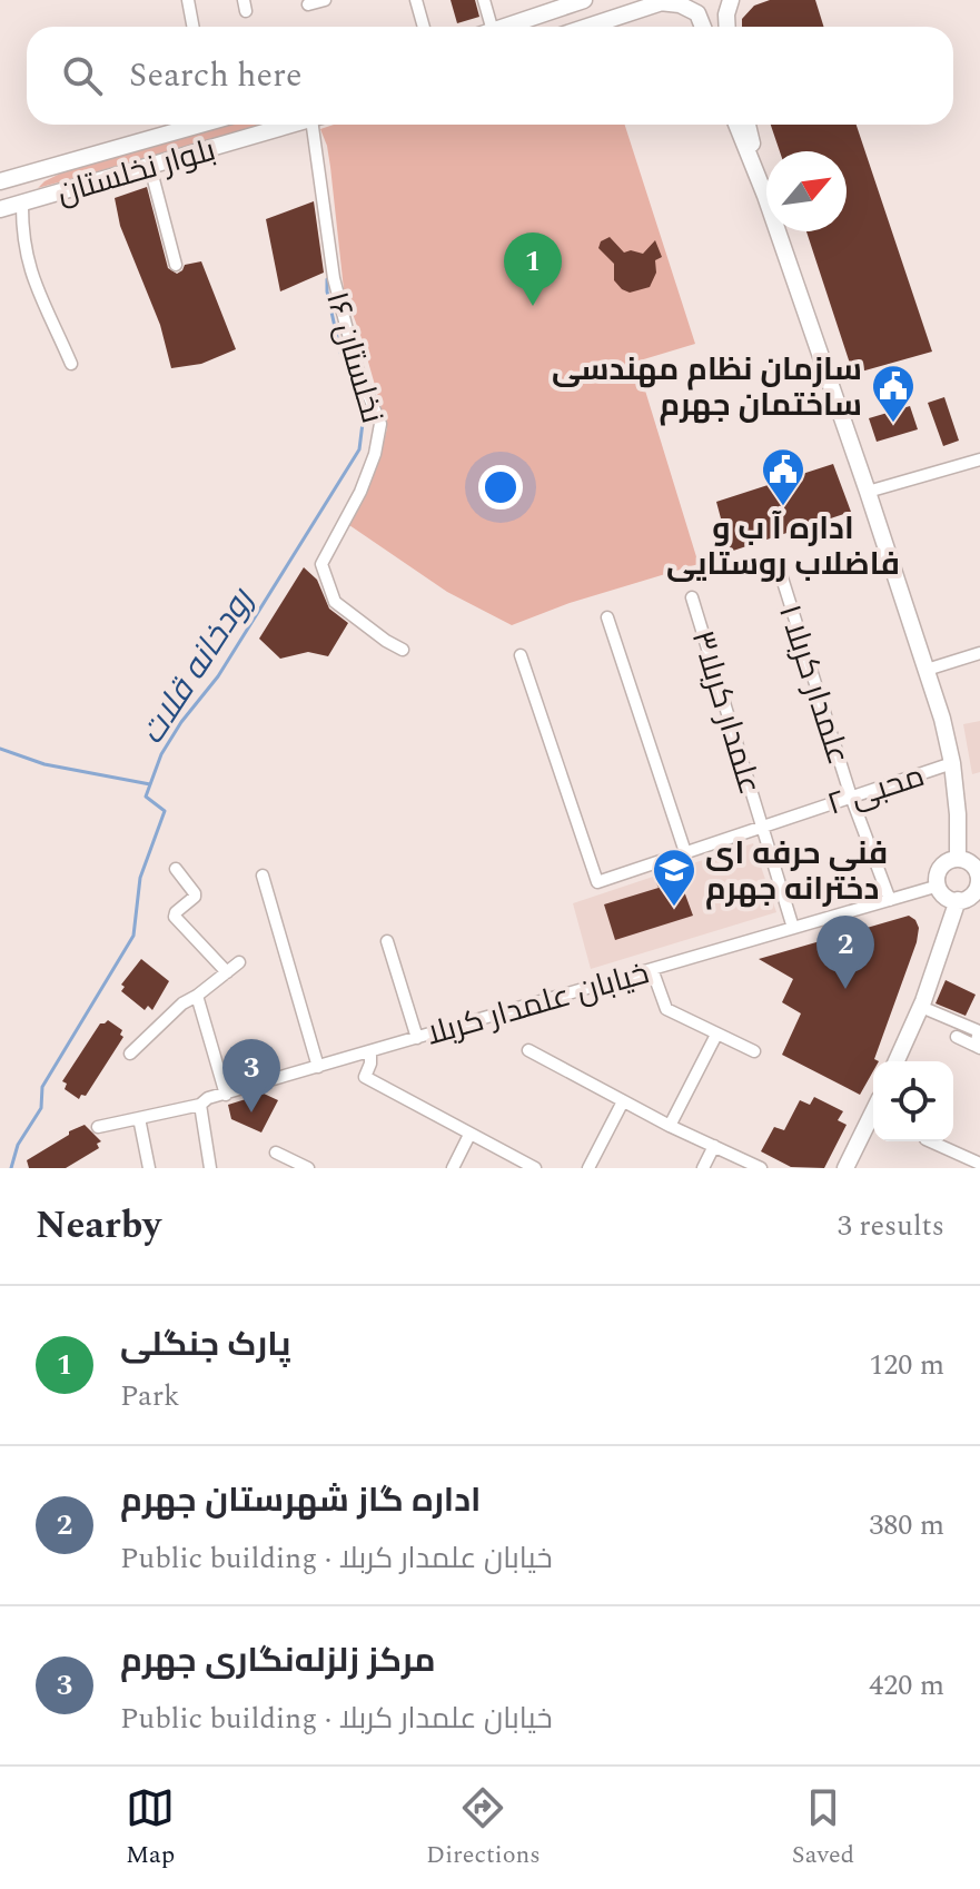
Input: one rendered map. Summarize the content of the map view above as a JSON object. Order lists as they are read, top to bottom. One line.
{"streets":{"main road":["بلوار نخلستان"],"street":["نخلستان ۱۶","علمدار کربلا ۱","علمدار کربلا۳","محبی ۲","خیابان علمدار کربلا"]},"crossings":[["علمدار کربلا ۱","محبی ۲"],["علمدار کربلا ۱","خیابان علمدار کربلا"],["علمدار کربلا۳","محبی ۲"],["علمدار کربلا۳","خیابان علمدار کربلا"]],"water":["رودخانه قلات"],"places":{"public building":["سازمان نظام مهندسی ساختمان جهرم","اداره آ ب و فاضلاب روستایی"],"school or university":["فنی حرفه ای دخترانه جهرم"]},"north":"top right","page":{"search":"Search here","pins":["1","2","3"],"heading":["Nearby","3 results"],"list":[{"mark":"1","name":"پارک جنگلی","note":"Park","value":"120 m"},{"mark":"2","name":"اداره گاز شهرستان جهرم","note":"Public building · خیابان علمدار کربلا","value":"380 m"},{"mark":"3","name":"مرکز زلزله‌نگاری جهرم","note":"Public building · خیابان علمدار کربلا","value":"420 m"}],"nav":["Map","Directions","Saved"]}}
